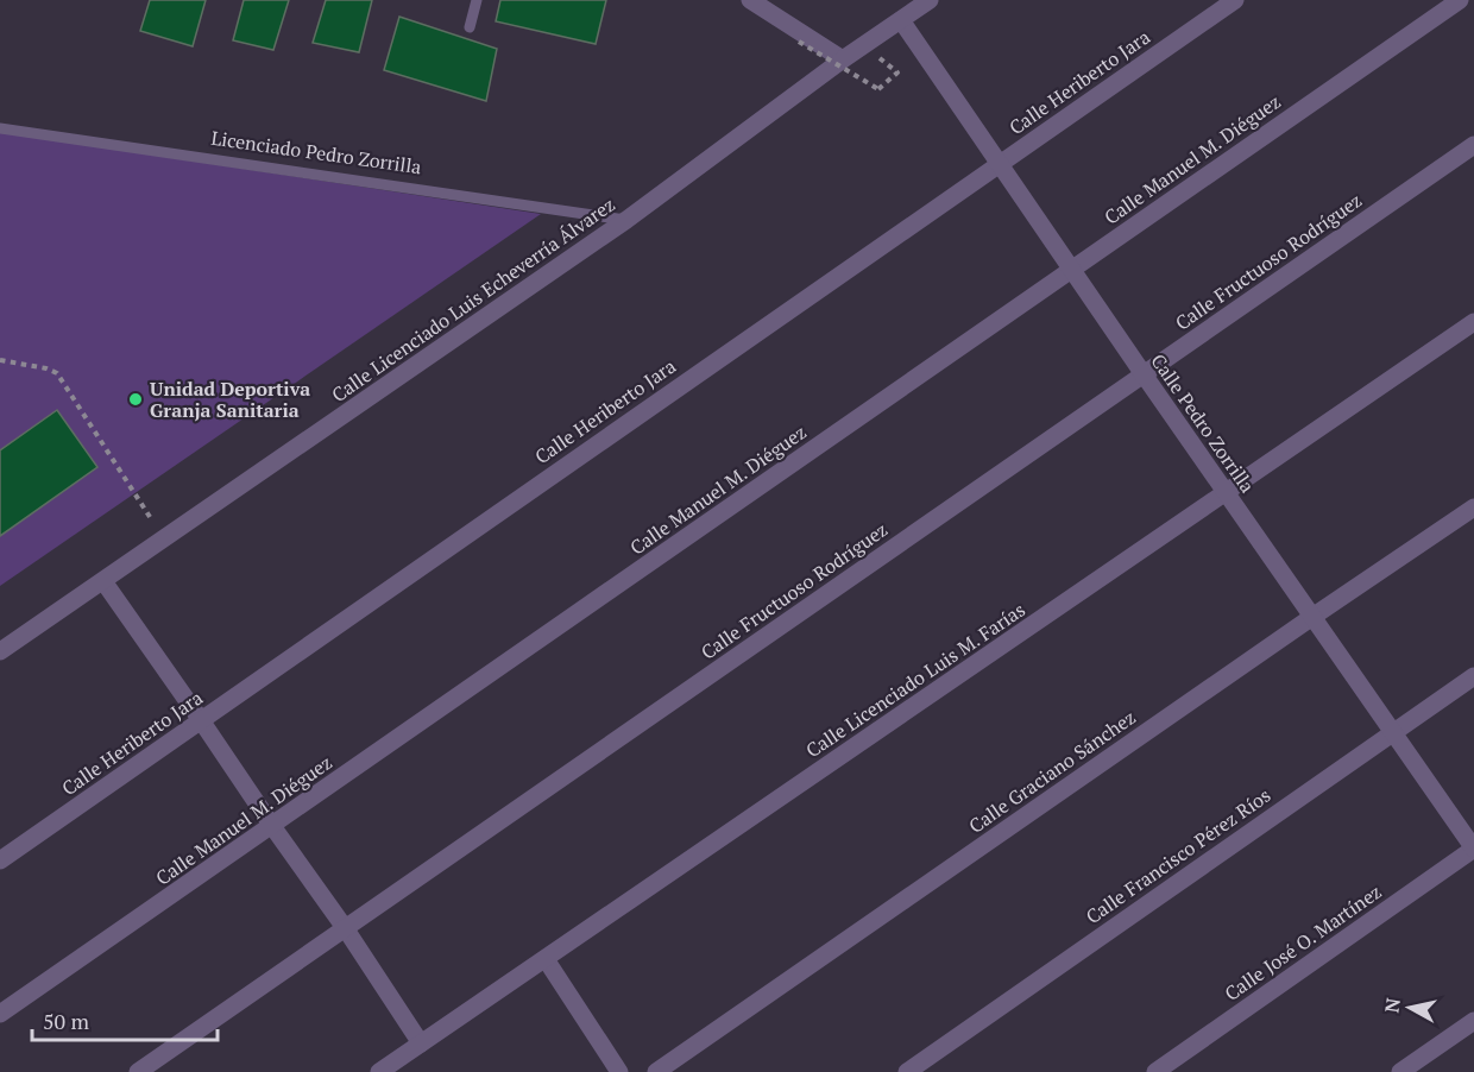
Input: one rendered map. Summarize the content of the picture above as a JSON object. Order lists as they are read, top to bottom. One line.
{"streets":{"street":["Calle Heriberto Jara","Calle Manuel M. Diéguez","Calle Fructuoso Rodríguez","Calle Licenciado Luis Echeverría Álvarez","Calle Pedro Zorrilla","Calle Licenciado Luis M. Farías","Calle Graciano Sánchez","Calle Francisco Pérez Ríos","Calle José O. Martínez"],"lane":["Licenciado Pedro Zorrilla"]},"crossings":[["Calle Heriberto Jara","Calle Pedro Zorrilla"],["Licenciado Pedro Zorrilla","Calle Licenciado Luis Echeverría Álvarez"],["Calle Manuel M. Diéguez","Calle Pedro Zorrilla"],["Calle Fructuoso Rodríguez","Calle Pedro Zorrilla"],["Calle Licenciado Luis Echeverría Álvarez","Calle Pedro Zorrilla"],["Calle Pedro Zorrilla","Calle Licenciado Luis M. Farías"],["Calle Pedro Zorrilla","Calle Graciano Sánchez"],["Calle Pedro Zorrilla","Calle Francisco Pérez Ríos"],["Calle Pedro Zorrilla","Calle José O. Martínez"]],"places":["Unidad Deportiva Granja Sanitaria"],"scale_bar":"50 m","north":"left"}
